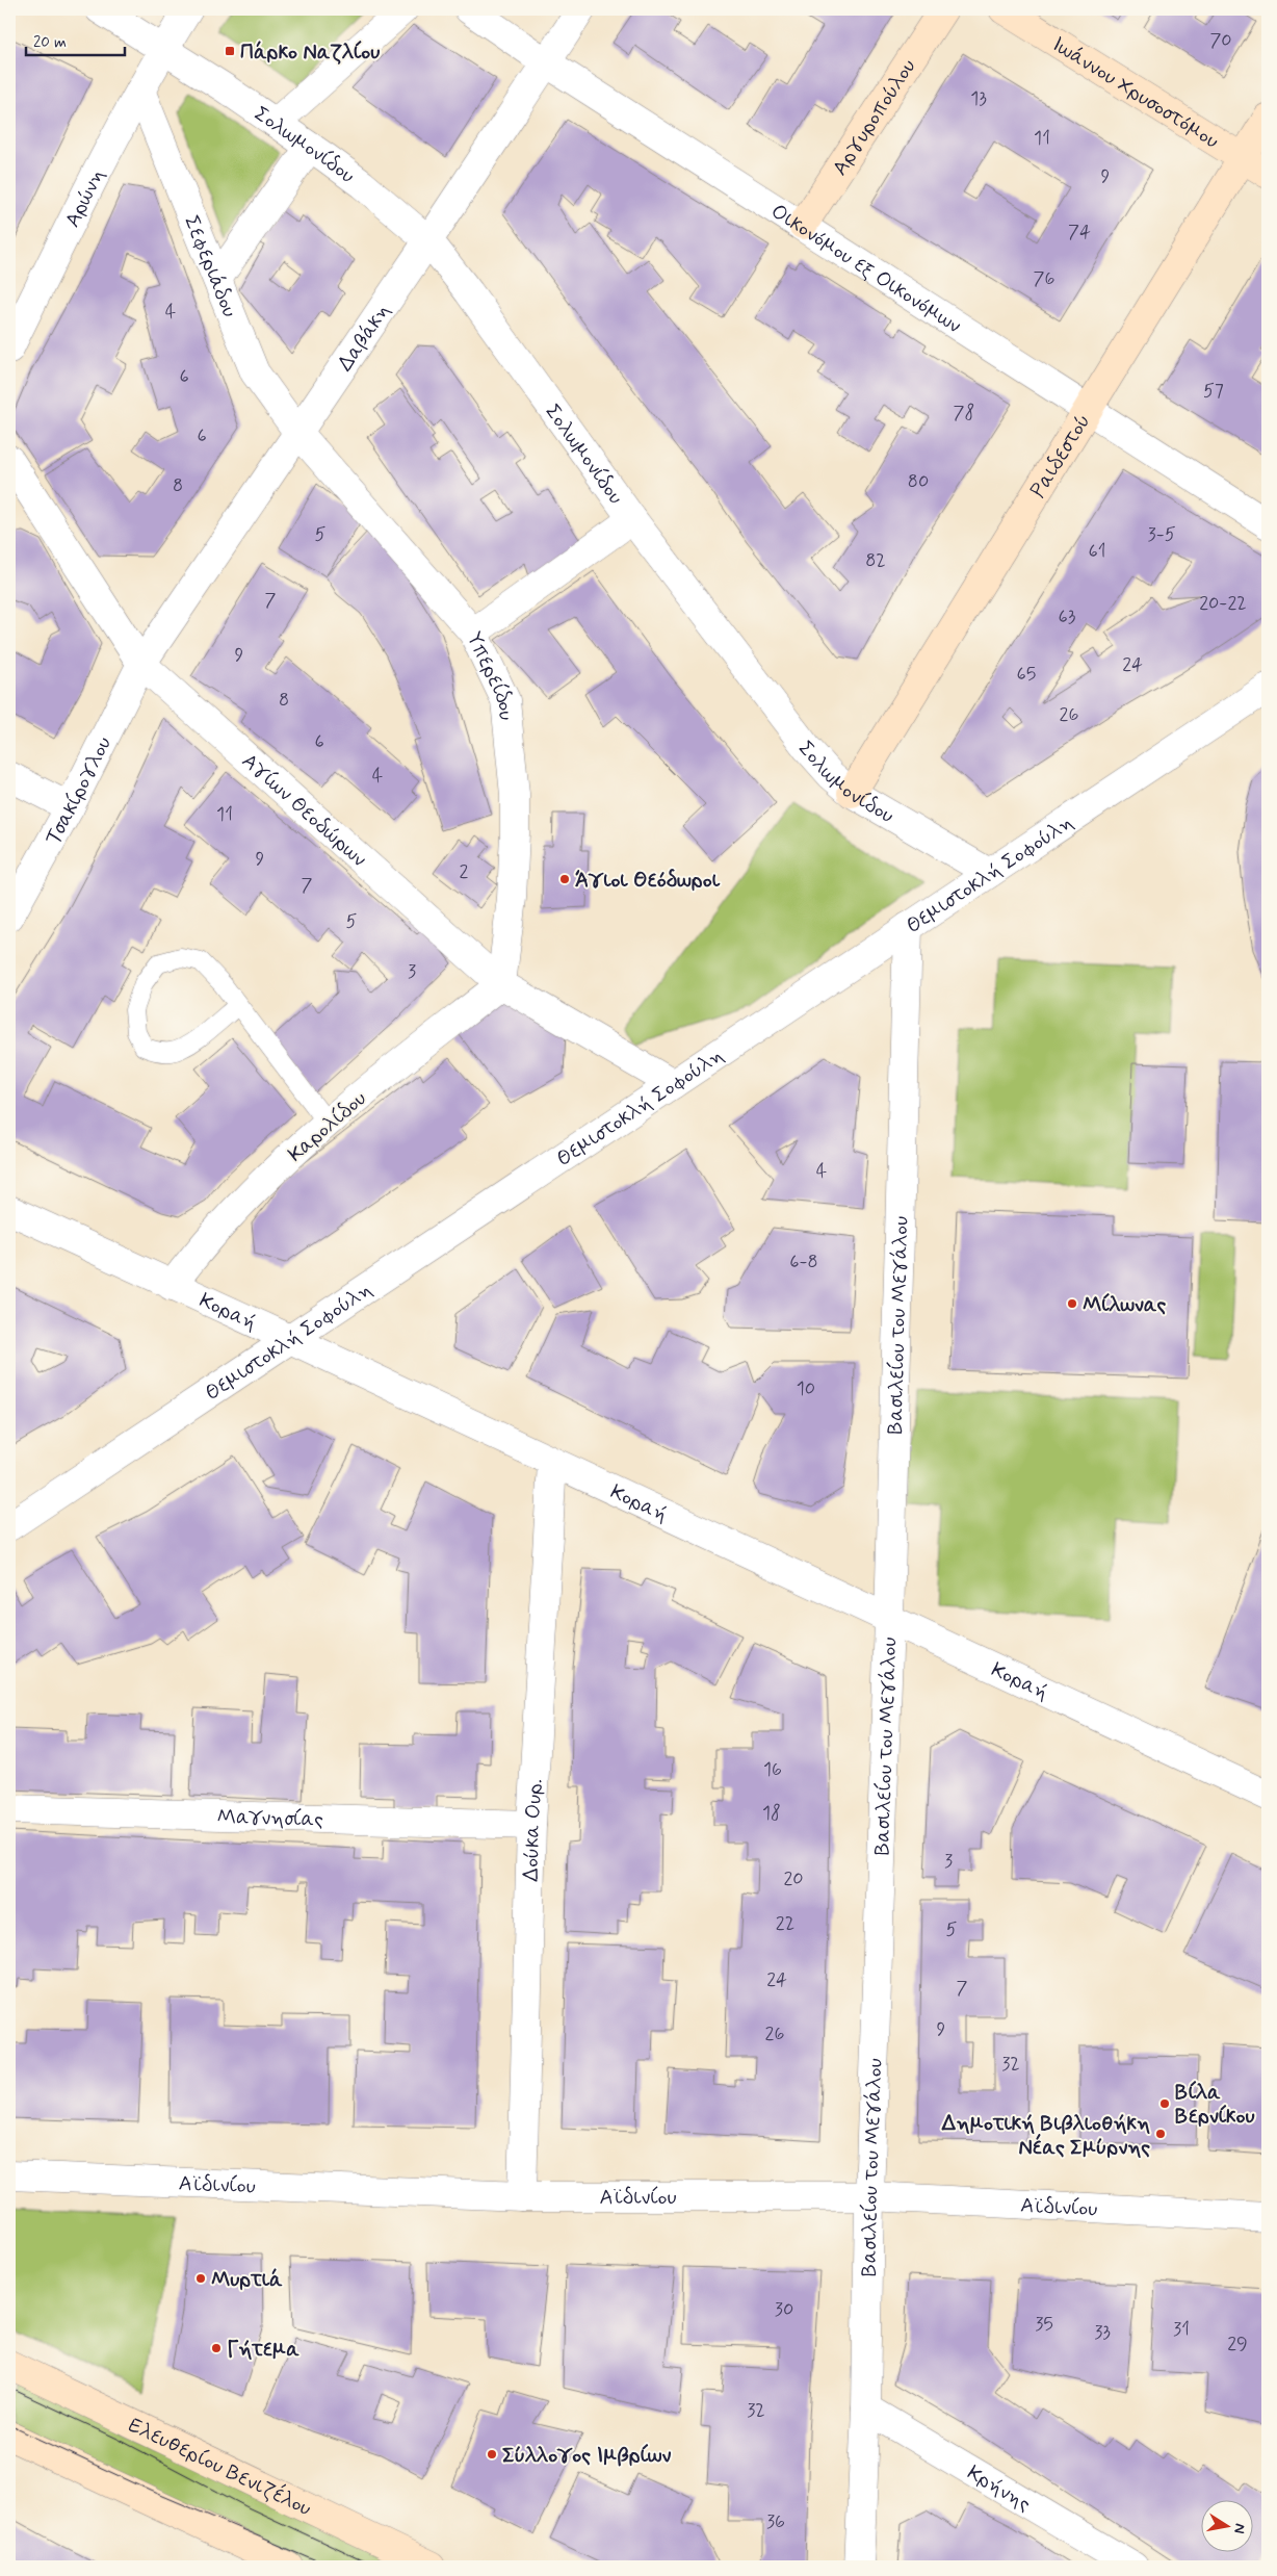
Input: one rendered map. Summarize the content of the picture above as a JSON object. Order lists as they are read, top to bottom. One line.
{"streets":{"street":["Ιωάννου Χρυσοστόμου","Αργυροπούλου","Σολωμονίδου","Αρώνη","Σεφεριάδου","Οικονόμου εξ Οικονόμων","Δαβάκη","Ραιδεστού","Υπερείδου","Τσακίρογλου","Αγίων Θεοδώρων","Θεμιστοκλή Σοφούλη","Καρολίδου","Κοραή","Βασιλείου του Μεγάλου","Μαγνησίας","Δούκα Ουρ.","Αϊδινίου","Ελευθερίου Βενιζέλου","Κρήνης"]},"crossings":[["Ιωάννου Χρυσοστόμου","Ραιδεστού"],["Αργυροπούλου","Οικονόμου εξ Οικονόμων"],["Σολωμονίδου","Αρώνη"],["Σολωμονίδου","Δαβάκη"],["Σολωμονίδου","Ραιδεστού"],["Σολωμονίδου","Θεμιστοκλή Σοφούλη"],["Αρώνη","Σεφεριάδου"],["Σεφεριάδου","Δαβάκη"],["Σεφεριάδου","Υπερείδου"],["Οικονόμου εξ Οικονόμων","Δαβάκη"],["Οικονόμου εξ Οικονόμων","Ραιδεστού"],["Δαβάκη","Υπερείδου"],["Δαβάκη","Τσακίρογλου"],["Δαβάκη","Αγίων Θεοδώρων"],["Υπερείδου","Αγίων Θεοδώρων"],["Υπερείδου","Καρολίδου"],["Τσακίρογλου","Αγίων Θεοδώρων"],["Αγίων Θεοδώρων","Θεμιστοκλή Σοφούλη"],["Αγίων Θεοδώρων","Καρολίδου"],["Θεμιστοκλή Σοφούλη","Κοραή"],["Θεμιστοκλή Σοφούλη","Βασιλείου του Μεγάλου"],["Καρολίδου","Κοραή"],["Κοραή","Βασιλείου του Μεγάλου"],["Κοραή","Δούκα Ουρ."],["Βασιλείου του Μεγάλου","Αϊδινίου"],["Βασιλείου του Μεγάλου","Κρήνης"],["Μαγνησίας","Δούκα Ουρ."],["Δούκα Ουρ.","Αϊδινίου"]],"places":{"transit":["Πάρκο Ναζλίου"],"other":["Άγιοι Θεόδωροι","Μίλωνας","Βίλα Βερνίκου","Δημοτική Βιβλιοθήκη Νέας Σμύρνης","Μυρτιά","Γήτεμα","Σύλλογος Ιμβρίων"]},"house_numbers":["70","13","11","9","74","76","4","6","57","78","6","80","8","5","3-5","61","82","7","20-22","63","9","24","65","8","26","6","4","11","9","2","7","5","3","4","6-8","10","16","18","3","20","22","5","24","7","9","26","32","30","35","31","33","29","32","36"],"scale_bar":"20 m","north":"right"}
